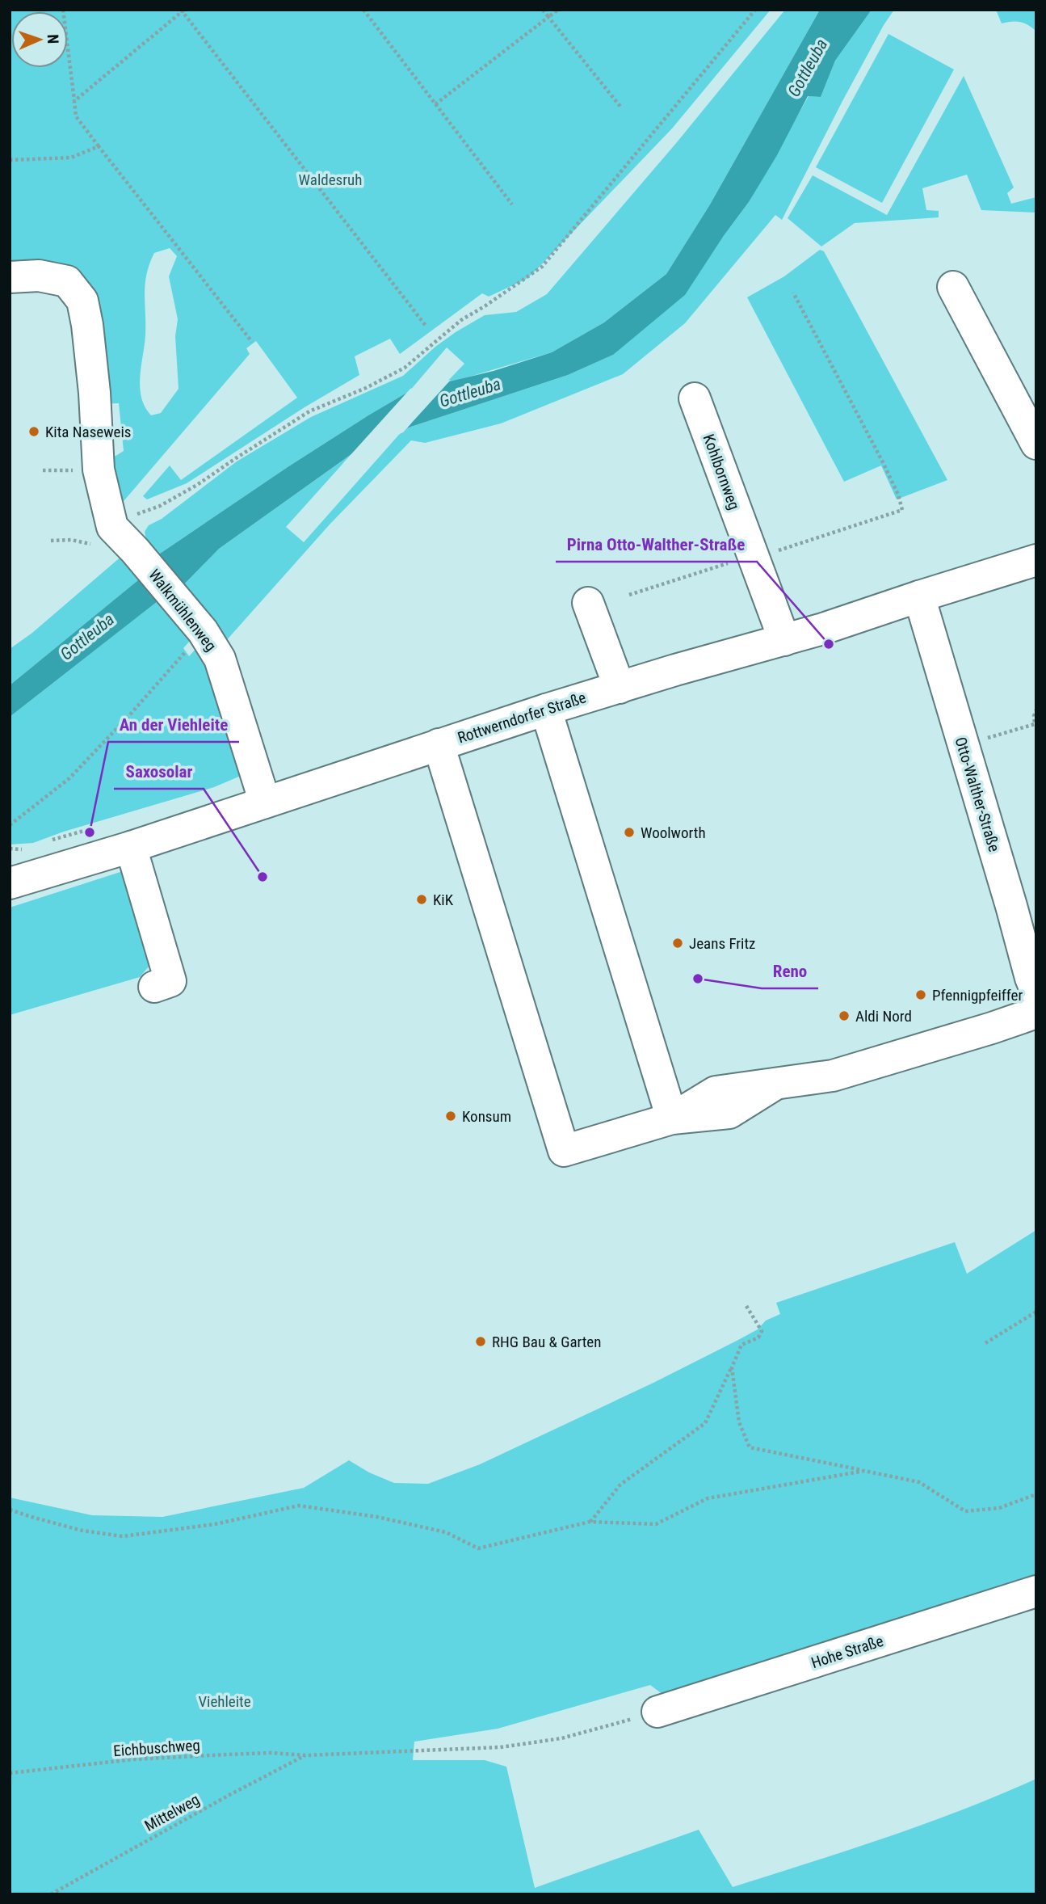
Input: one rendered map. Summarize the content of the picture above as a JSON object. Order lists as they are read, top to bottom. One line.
{"streets":{"street":["Kohlbornweg","Walkmühlenweg","Rottwerndorfer Straße","Otto-Walther-Straße","Hohe Straße"],"path":["Eichbuschweg","Mittelweg"]},"crossings":[["Kohlbornweg","Rottwerndorfer Straße"],["Walkmühlenweg","Rottwerndorfer Straße"],["Rottwerndorfer Straße","Otto-Walther-Straße"],["Hohe Straße","Eichbuschweg"],["Eichbuschweg","Mittelweg"]],"water":["Gottleuba"],"parks":["Waldesruh","Viehleite"],"places":["Kita Naseweis","Pirna Otto-Walther-Straße","An der Viehleite","Woolworth","Saxosolar","KiK","Jeans Fritz","Reno","Pfennigpfeiffer","Aldi Nord","Konsum","RHG Bau & Garten"],"north":"right"}
